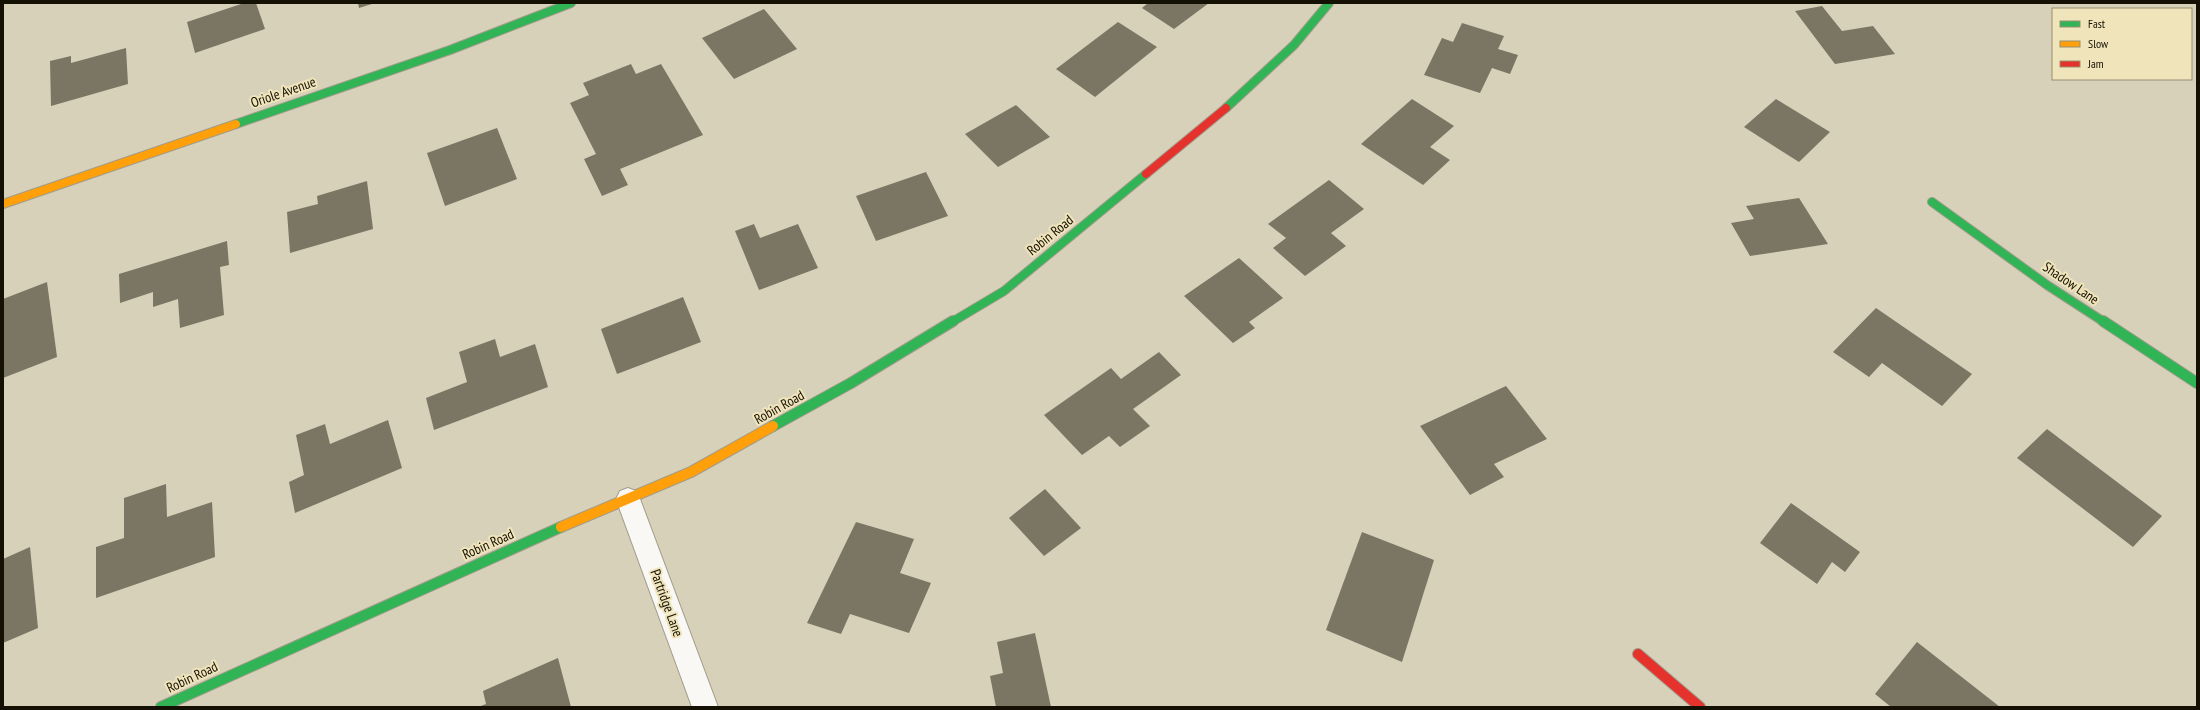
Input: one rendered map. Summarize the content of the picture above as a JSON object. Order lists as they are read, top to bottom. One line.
{"streets":{"street":["Oriole Avenue","Robin Road","Shadow Lane","Partridge Lane"]},"crossings":[["Robin Road","Partridge Lane"]],"legend":["Fast","Slow","Jam"]}
